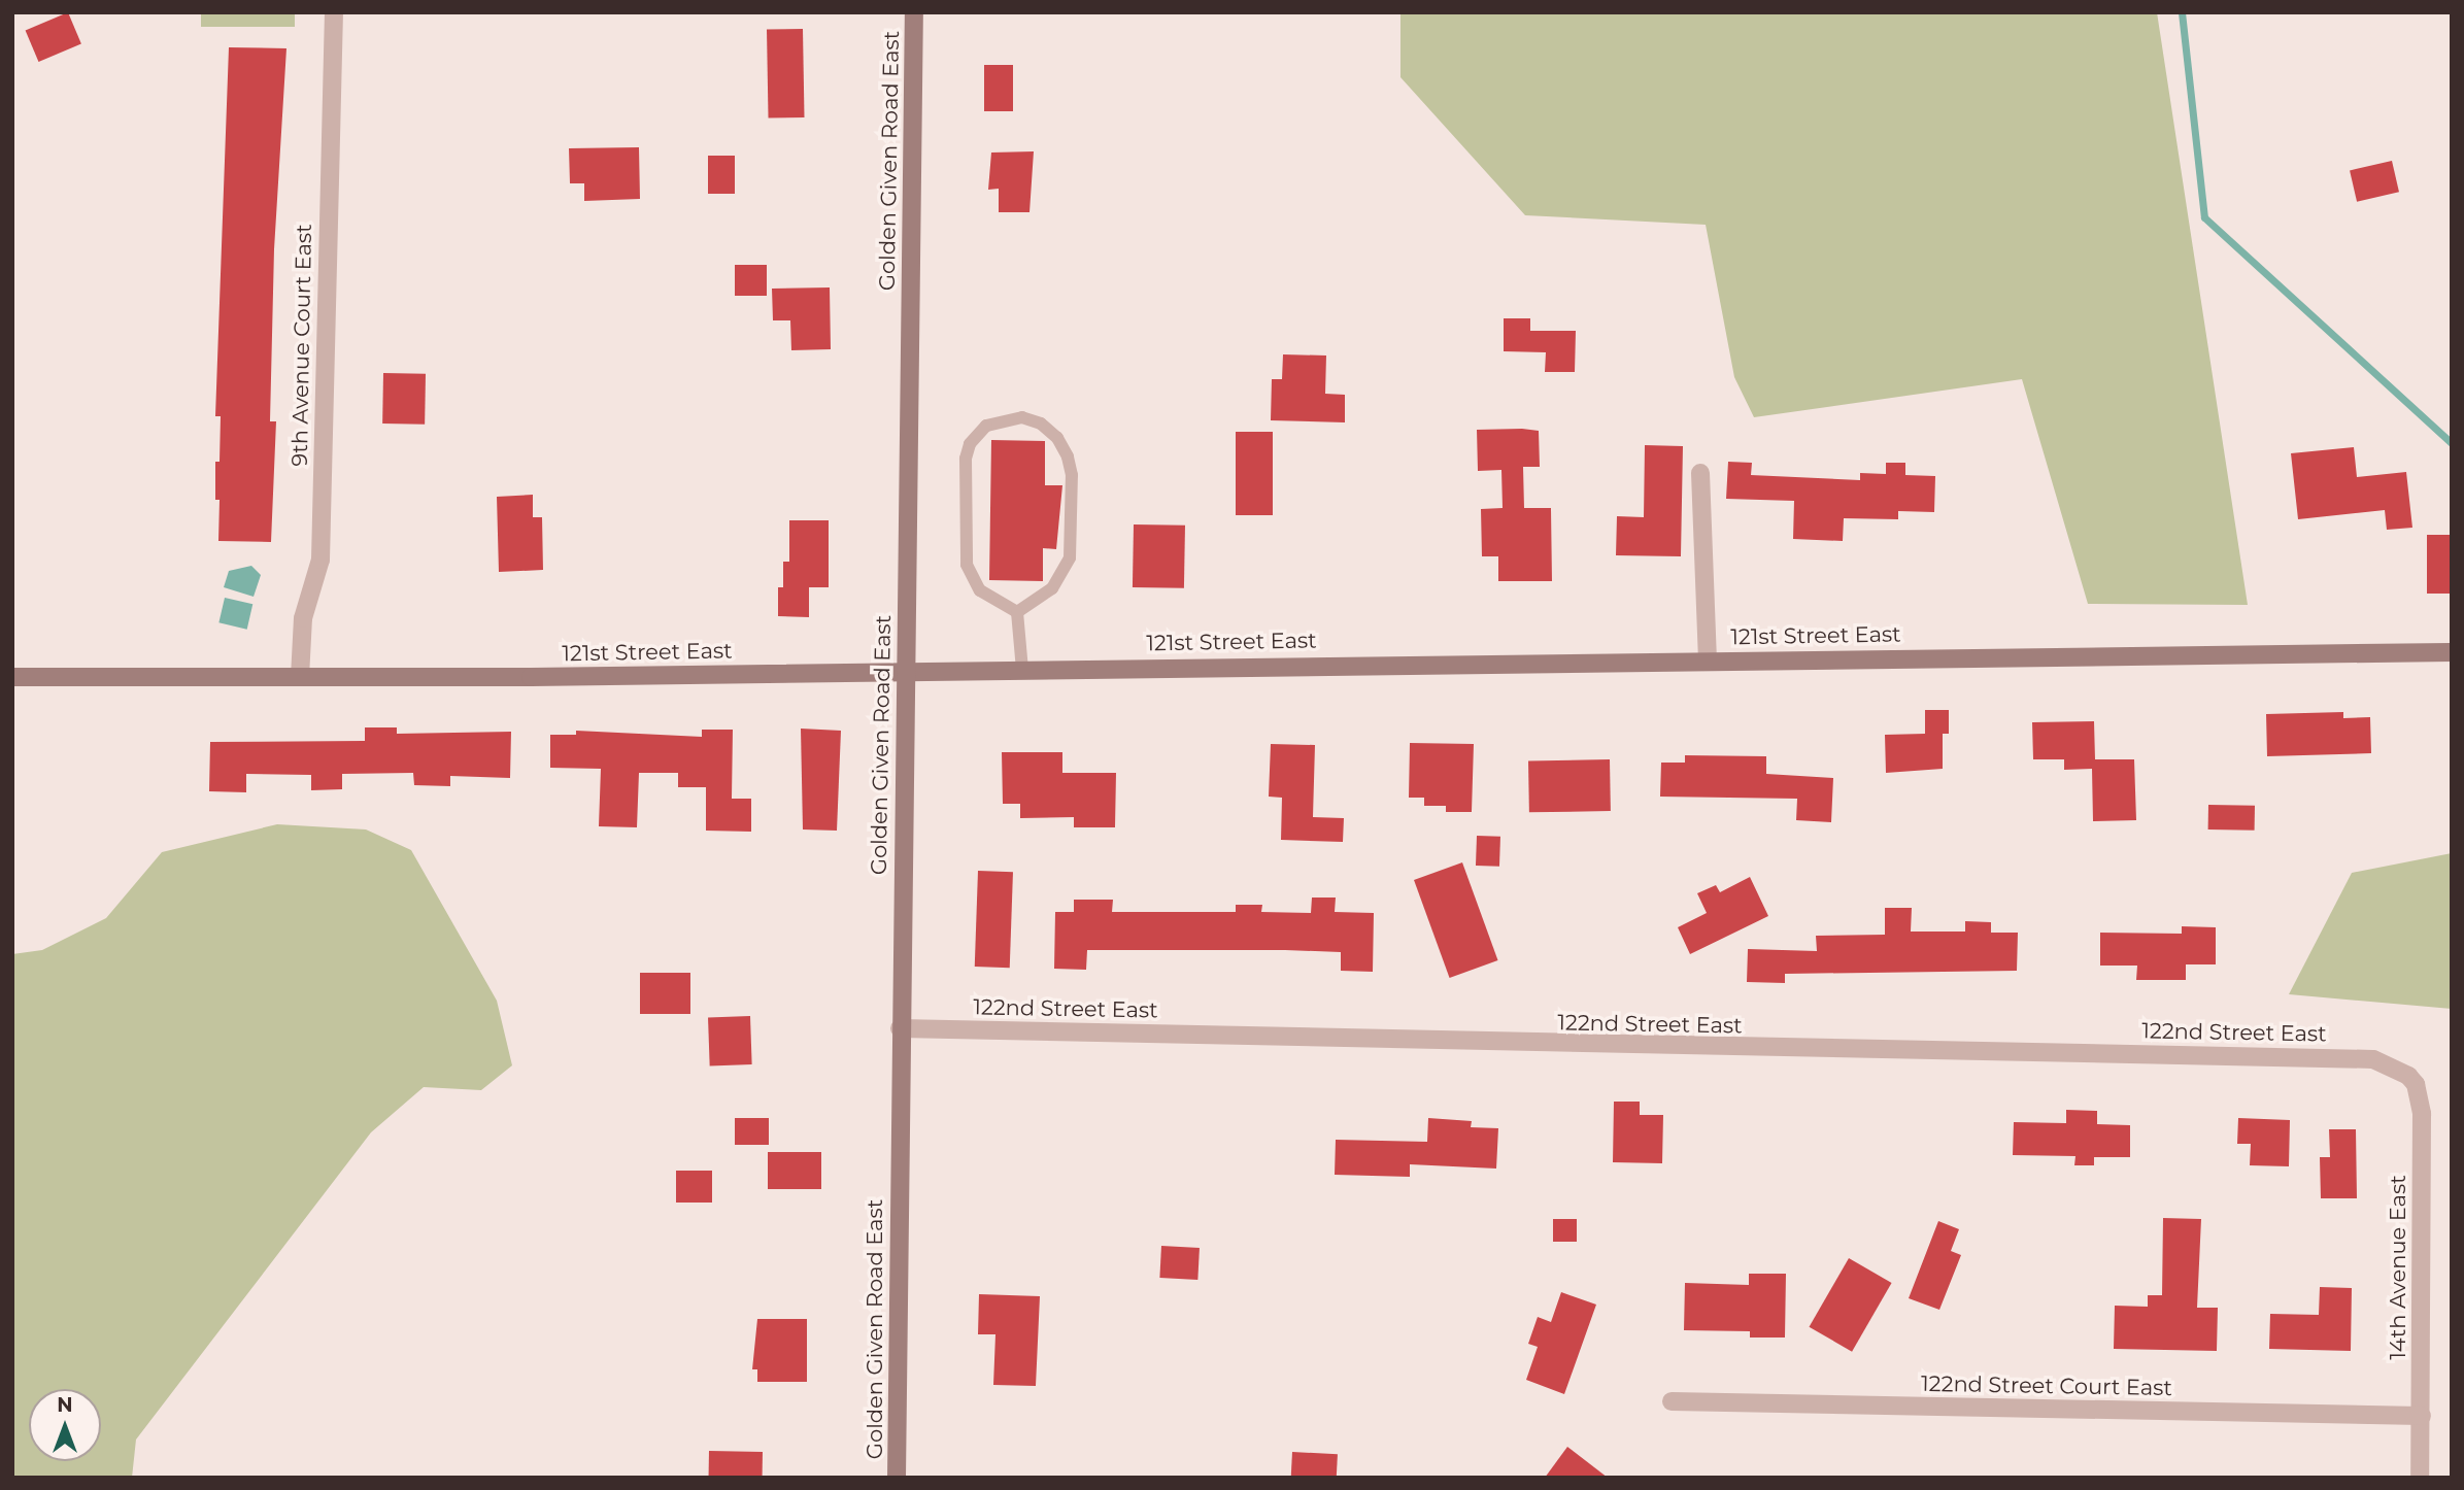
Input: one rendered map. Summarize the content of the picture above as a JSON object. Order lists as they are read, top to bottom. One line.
{"streets":{"street":["Golden Given Road East","9th Avenue Court East","121st Street East","122nd Street East","14th Avenue East","122nd Street Court East"]},"crossings":[["Golden Given Road East","121st Street East"],["Golden Given Road East","122nd Street East"],["9th Avenue Court East","121st Street East"],["122nd Street East","14th Avenue East"],["14th Avenue East","122nd Street Court East"]],"north":"top"}
